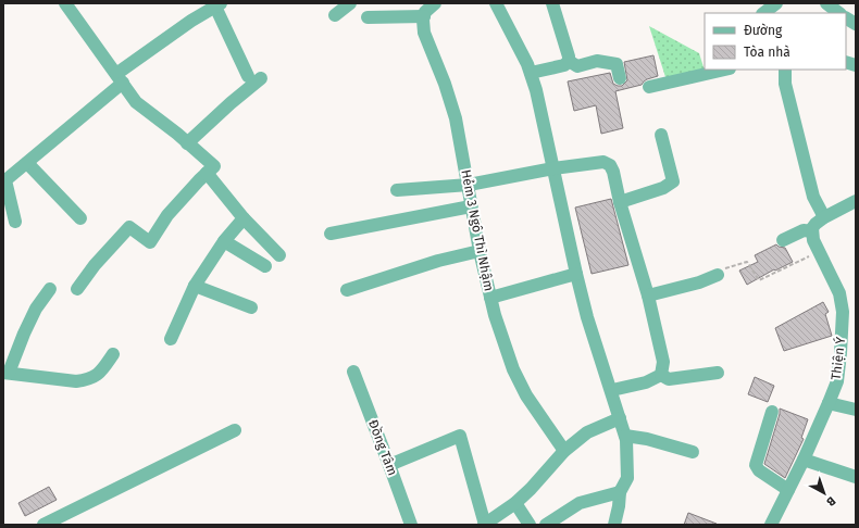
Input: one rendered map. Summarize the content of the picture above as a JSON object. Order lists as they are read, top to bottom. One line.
{"streets":{"street":["Hẻm 3 Ngô Thì Nhậm","Thiện Ý","Đồng Tâm"]},"legend":["Đường","Tòa nhà"],"north":"bottom right"}
